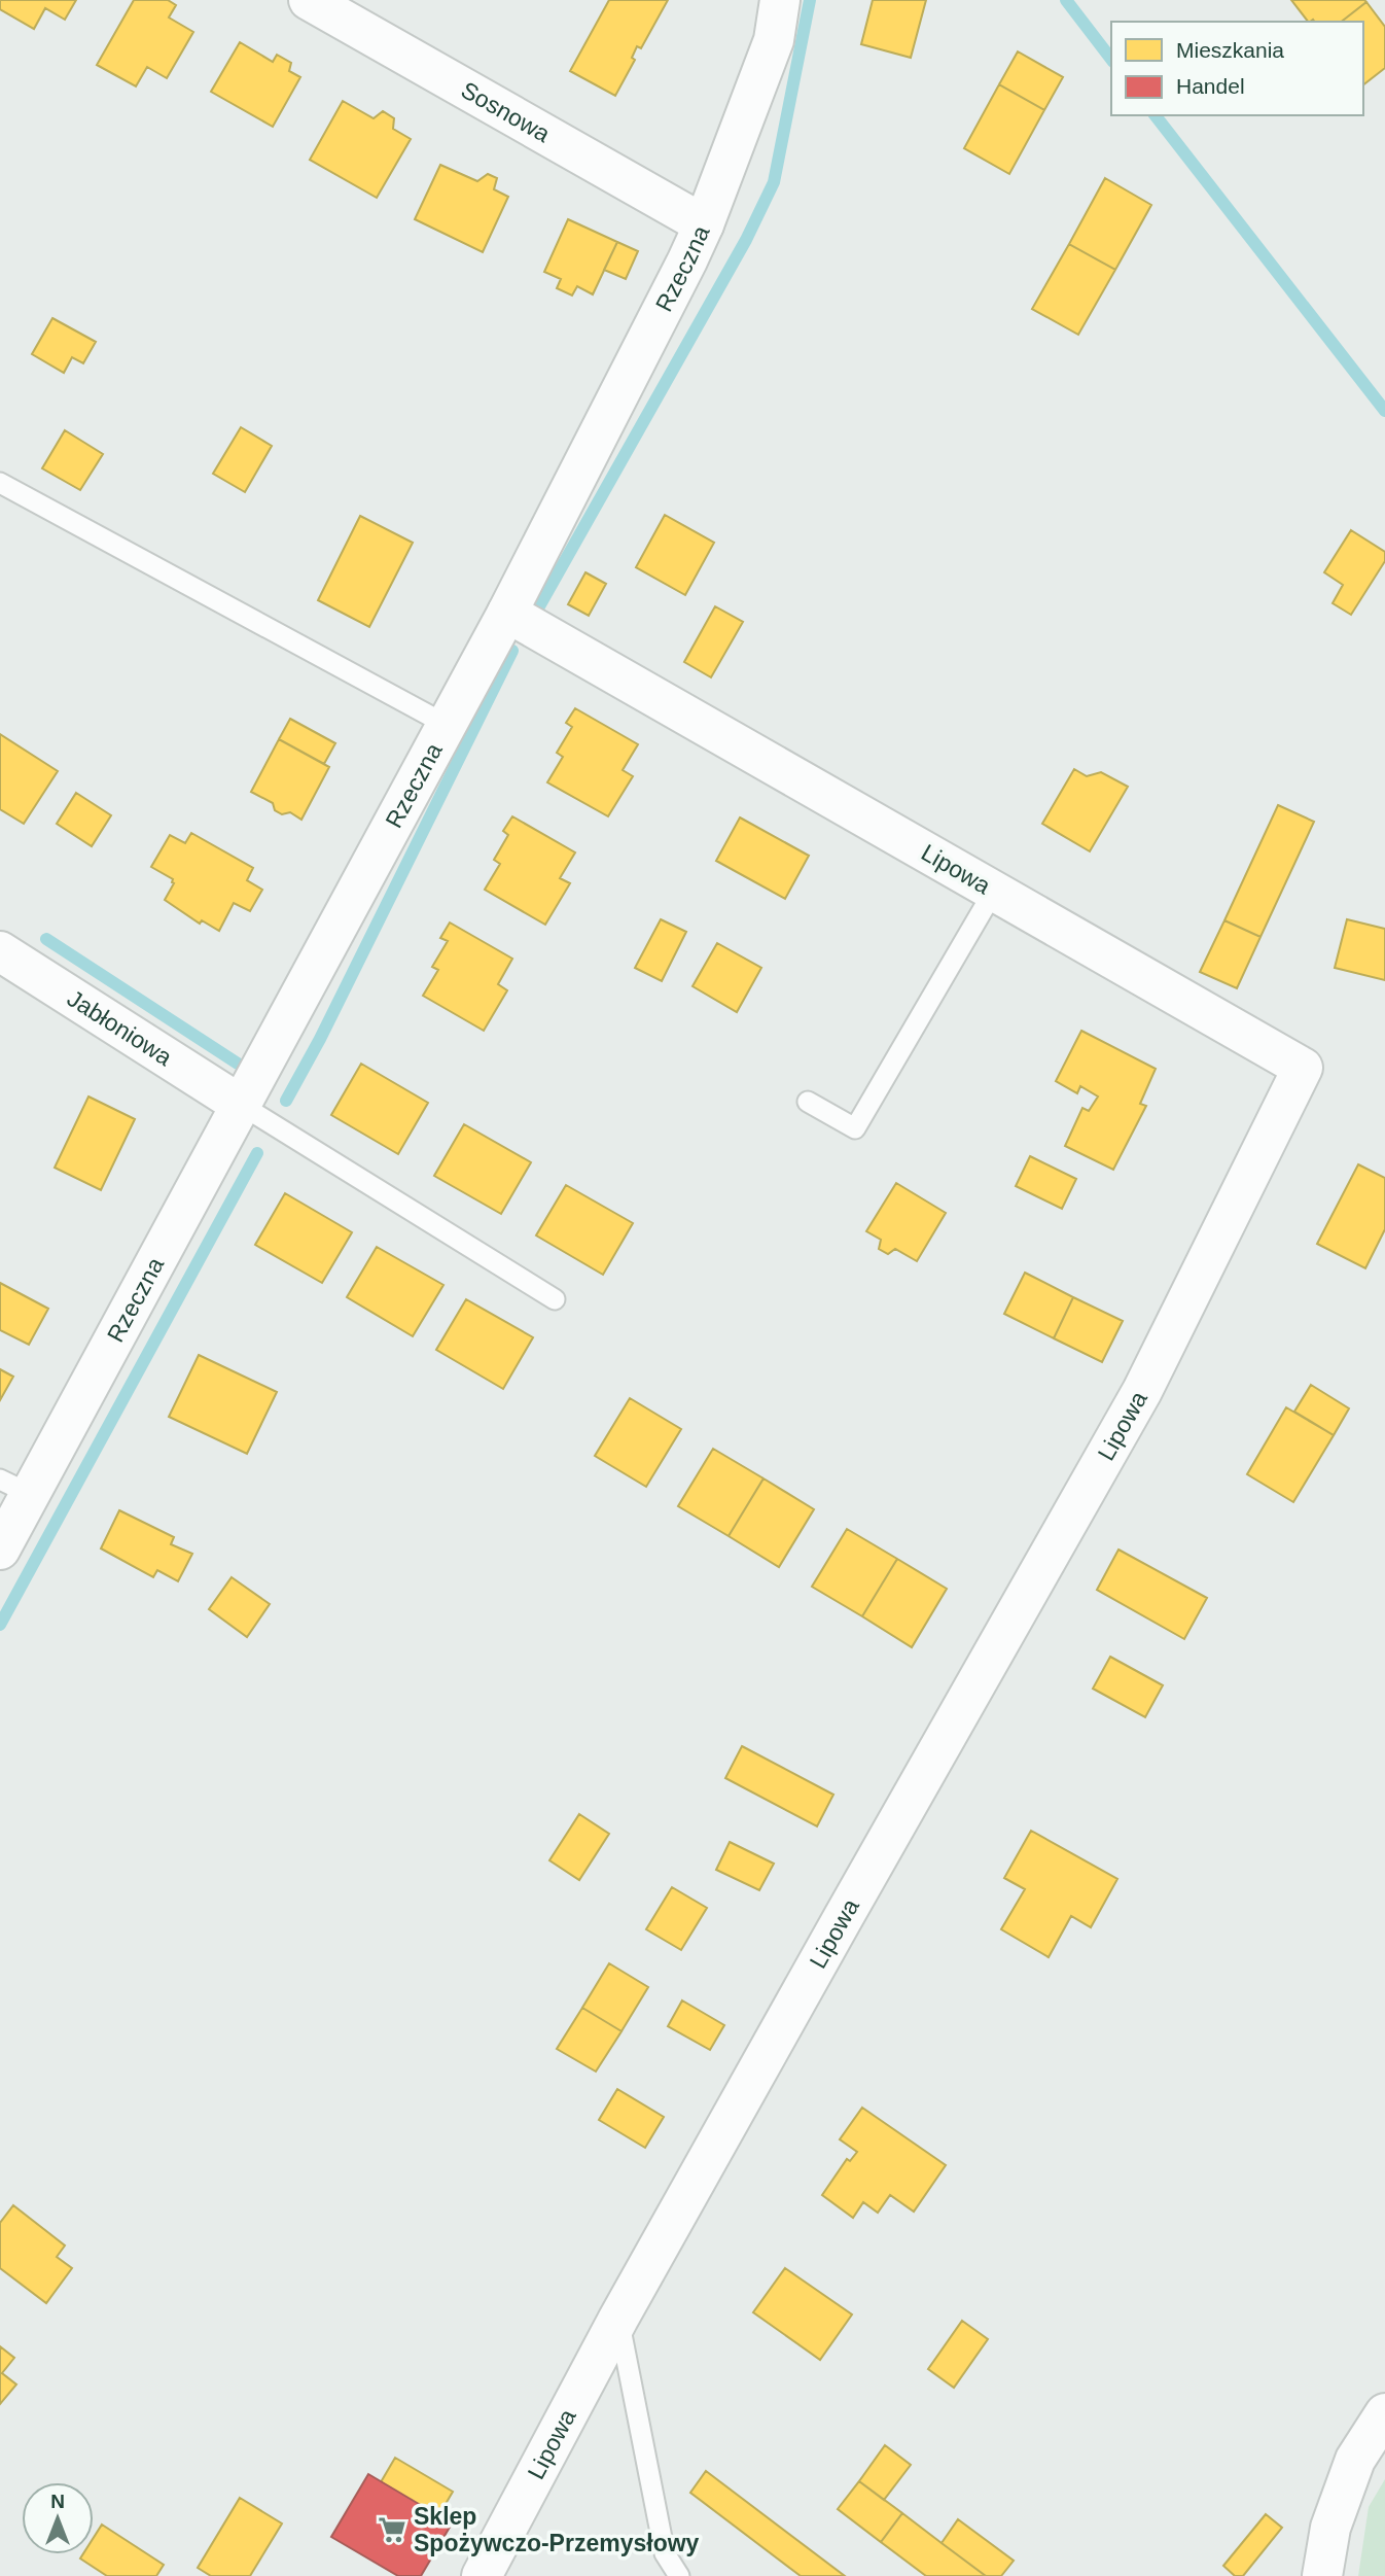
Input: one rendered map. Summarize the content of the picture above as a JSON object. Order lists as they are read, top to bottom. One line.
{"streets":{"street":["Sosnowa","Rzeczna","Lipowa","Jabłoniowa"]},"crossings":[["Sosnowa","Rzeczna"],["Rzeczna","Lipowa"],["Rzeczna","Jabłoniowa"]],"places":{"supermarket":["Sklep Spożywczo-Przemysłowy"]},"legend":["Mieszkania","Handel"],"north":"top"}
